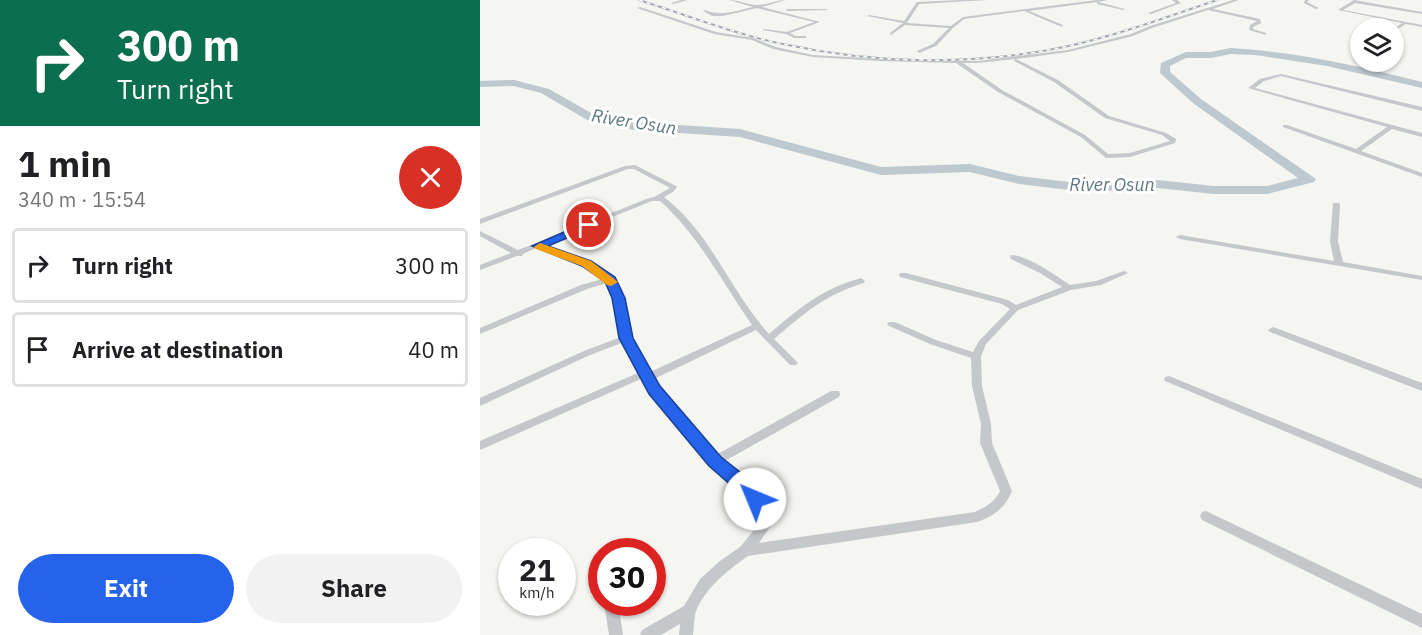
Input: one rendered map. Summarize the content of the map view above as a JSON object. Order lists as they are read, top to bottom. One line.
{"water":["River Osun"],"page":{"turn":["300 m","Turn right"],"heading":["1 min","340 m · 15:54"],"list":[{"name":"Turn right","value":"300 m"},{"name":"Arrive at destination","value":"40 m"}],"speed":"21 km/h","limit":"30","buttons":["Exit","Share"]}}
